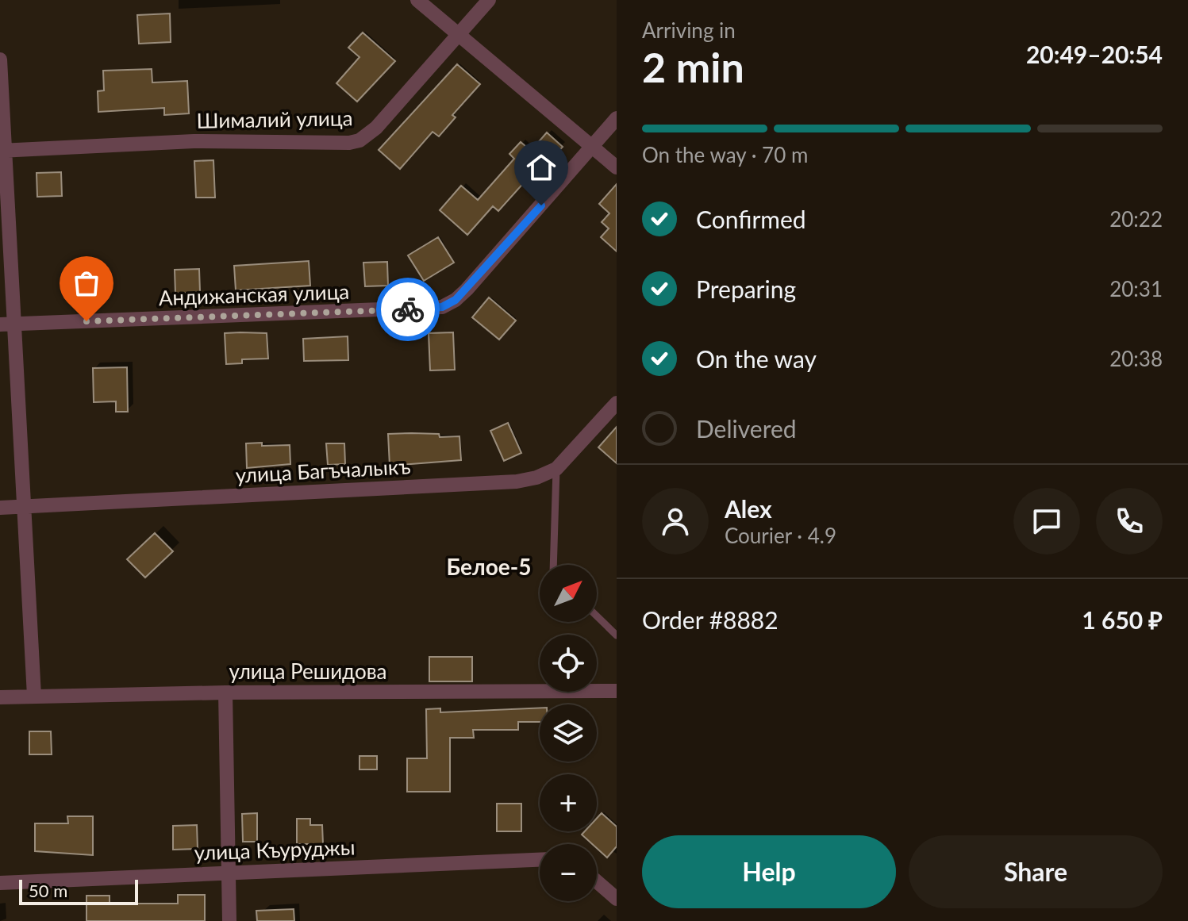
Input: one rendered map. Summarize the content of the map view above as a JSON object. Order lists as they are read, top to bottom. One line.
{"streets":{"street":["Шималий улица","Андижанская улица","улица Багъчалыкъ","улица Решидова","улица Къуруджы"]},"districts":["Белое-5"],"scale_bar":"50 m","north":"top right","page":{"heading":["2 min","Arriving in","20:49–20:54"],"panel":["Alex","Courier · 4.9","Order #8882","1 650 ₽"],"bar":"On the way · 70 m","list":[["Confirmed","20:22"],["Preparing","20:31"],["On the way","20:38"],"Delivered"],"map_buttons":["+","−"],"buttons":["Help","Share"],"scale":"50 m"}}
